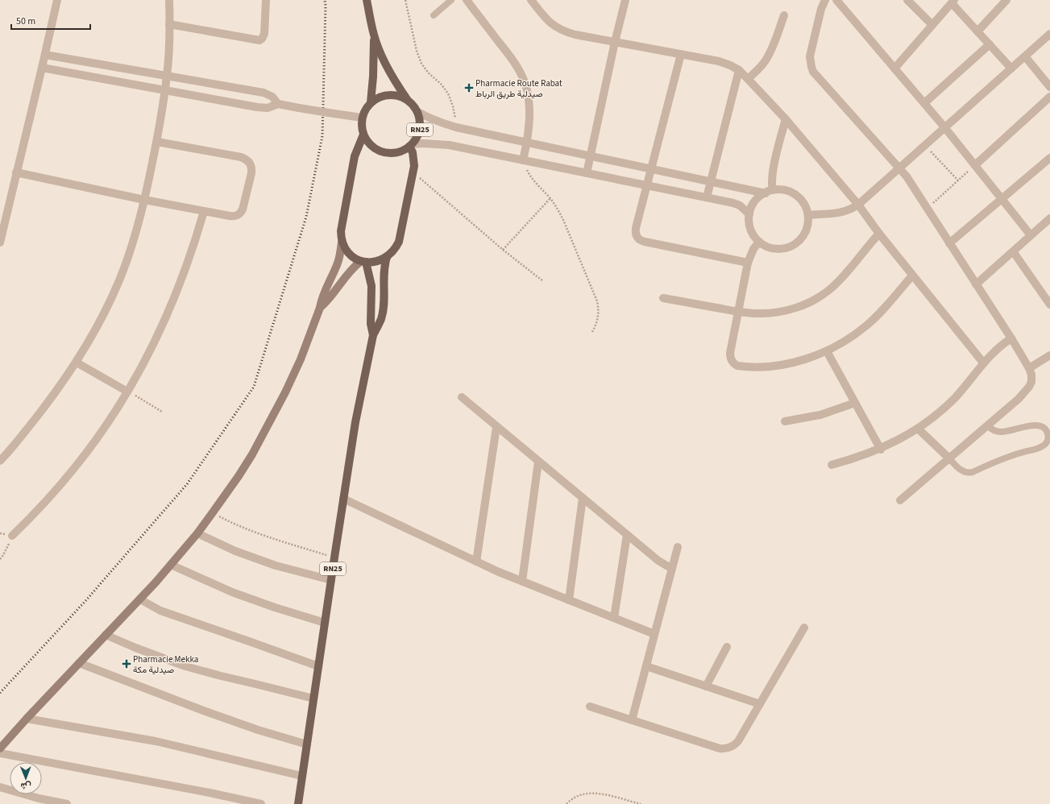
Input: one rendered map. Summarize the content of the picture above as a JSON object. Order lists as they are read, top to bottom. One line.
{"streets":{"main road":["RN25"]},"places":{"health":["Pharmacie Route Rabat صيدلية طريق الرباط","Pharmacie Mekka صيدلية مكة"]},"scale_bar":"50 m","north":"bottom"}
